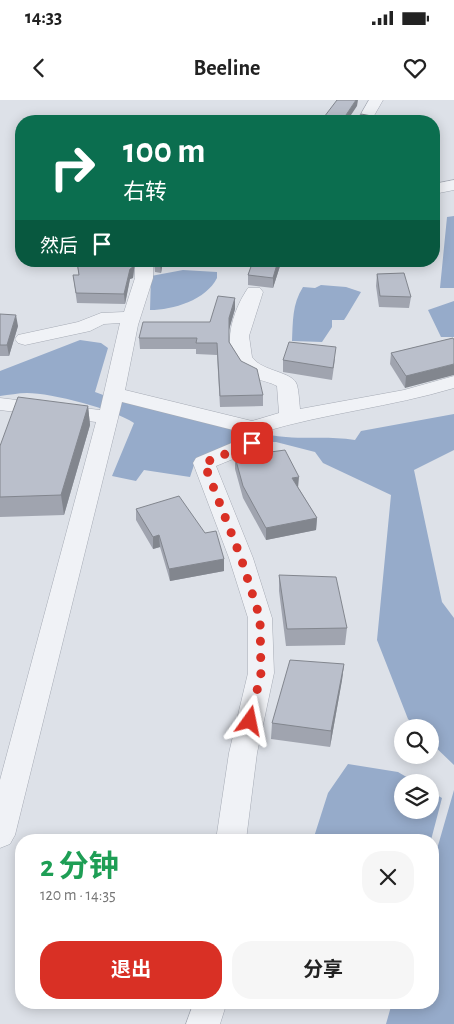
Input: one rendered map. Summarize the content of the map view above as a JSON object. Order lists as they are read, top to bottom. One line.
{"page":{"status":"14:33","header":"Beeline","turn":["100 m","右转"],"then":"然后","heading":["2 分钟","120 m · 14:35"],"buttons":["退出","分享"]}}
